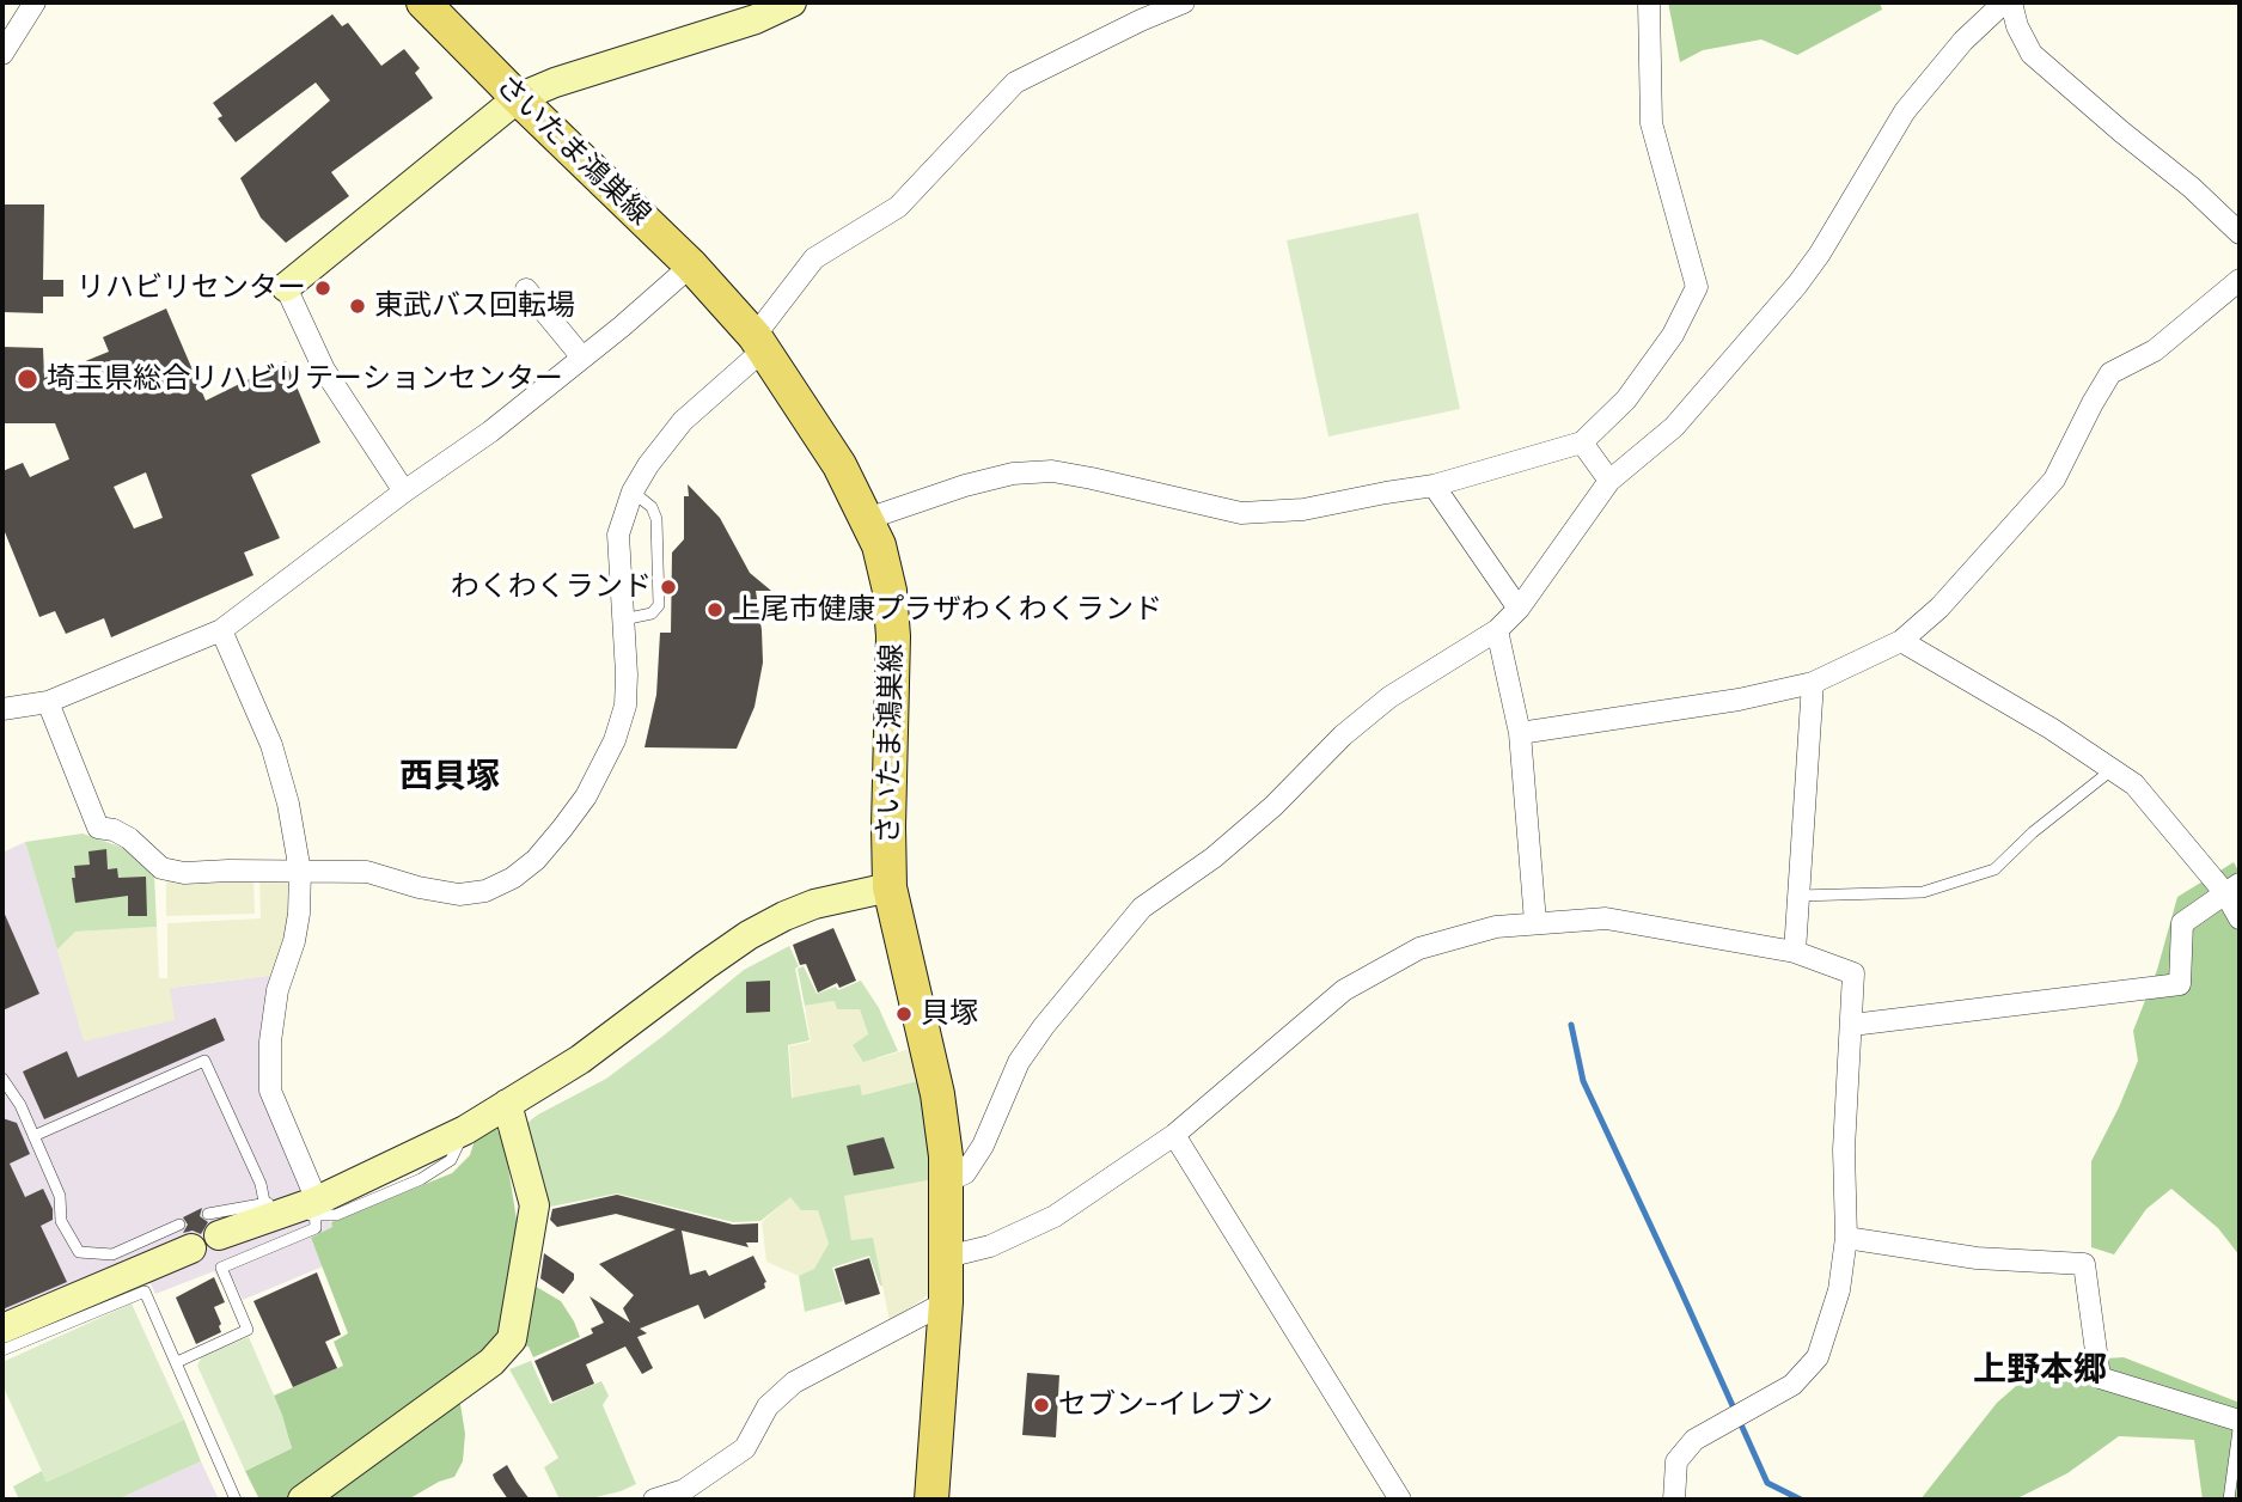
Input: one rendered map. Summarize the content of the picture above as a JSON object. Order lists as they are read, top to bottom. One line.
{"streets":{"main road":["さいたま鴻巣線"]},"districts":["西貝塚","上野本郷"],"places":["リハビリセンター","東武バス回転場","埼玉県総合リハビリテーションセンター","わくわくランド","上尾市健康プラザわくわくランド","貝塚","セブン-イレブン"]}
